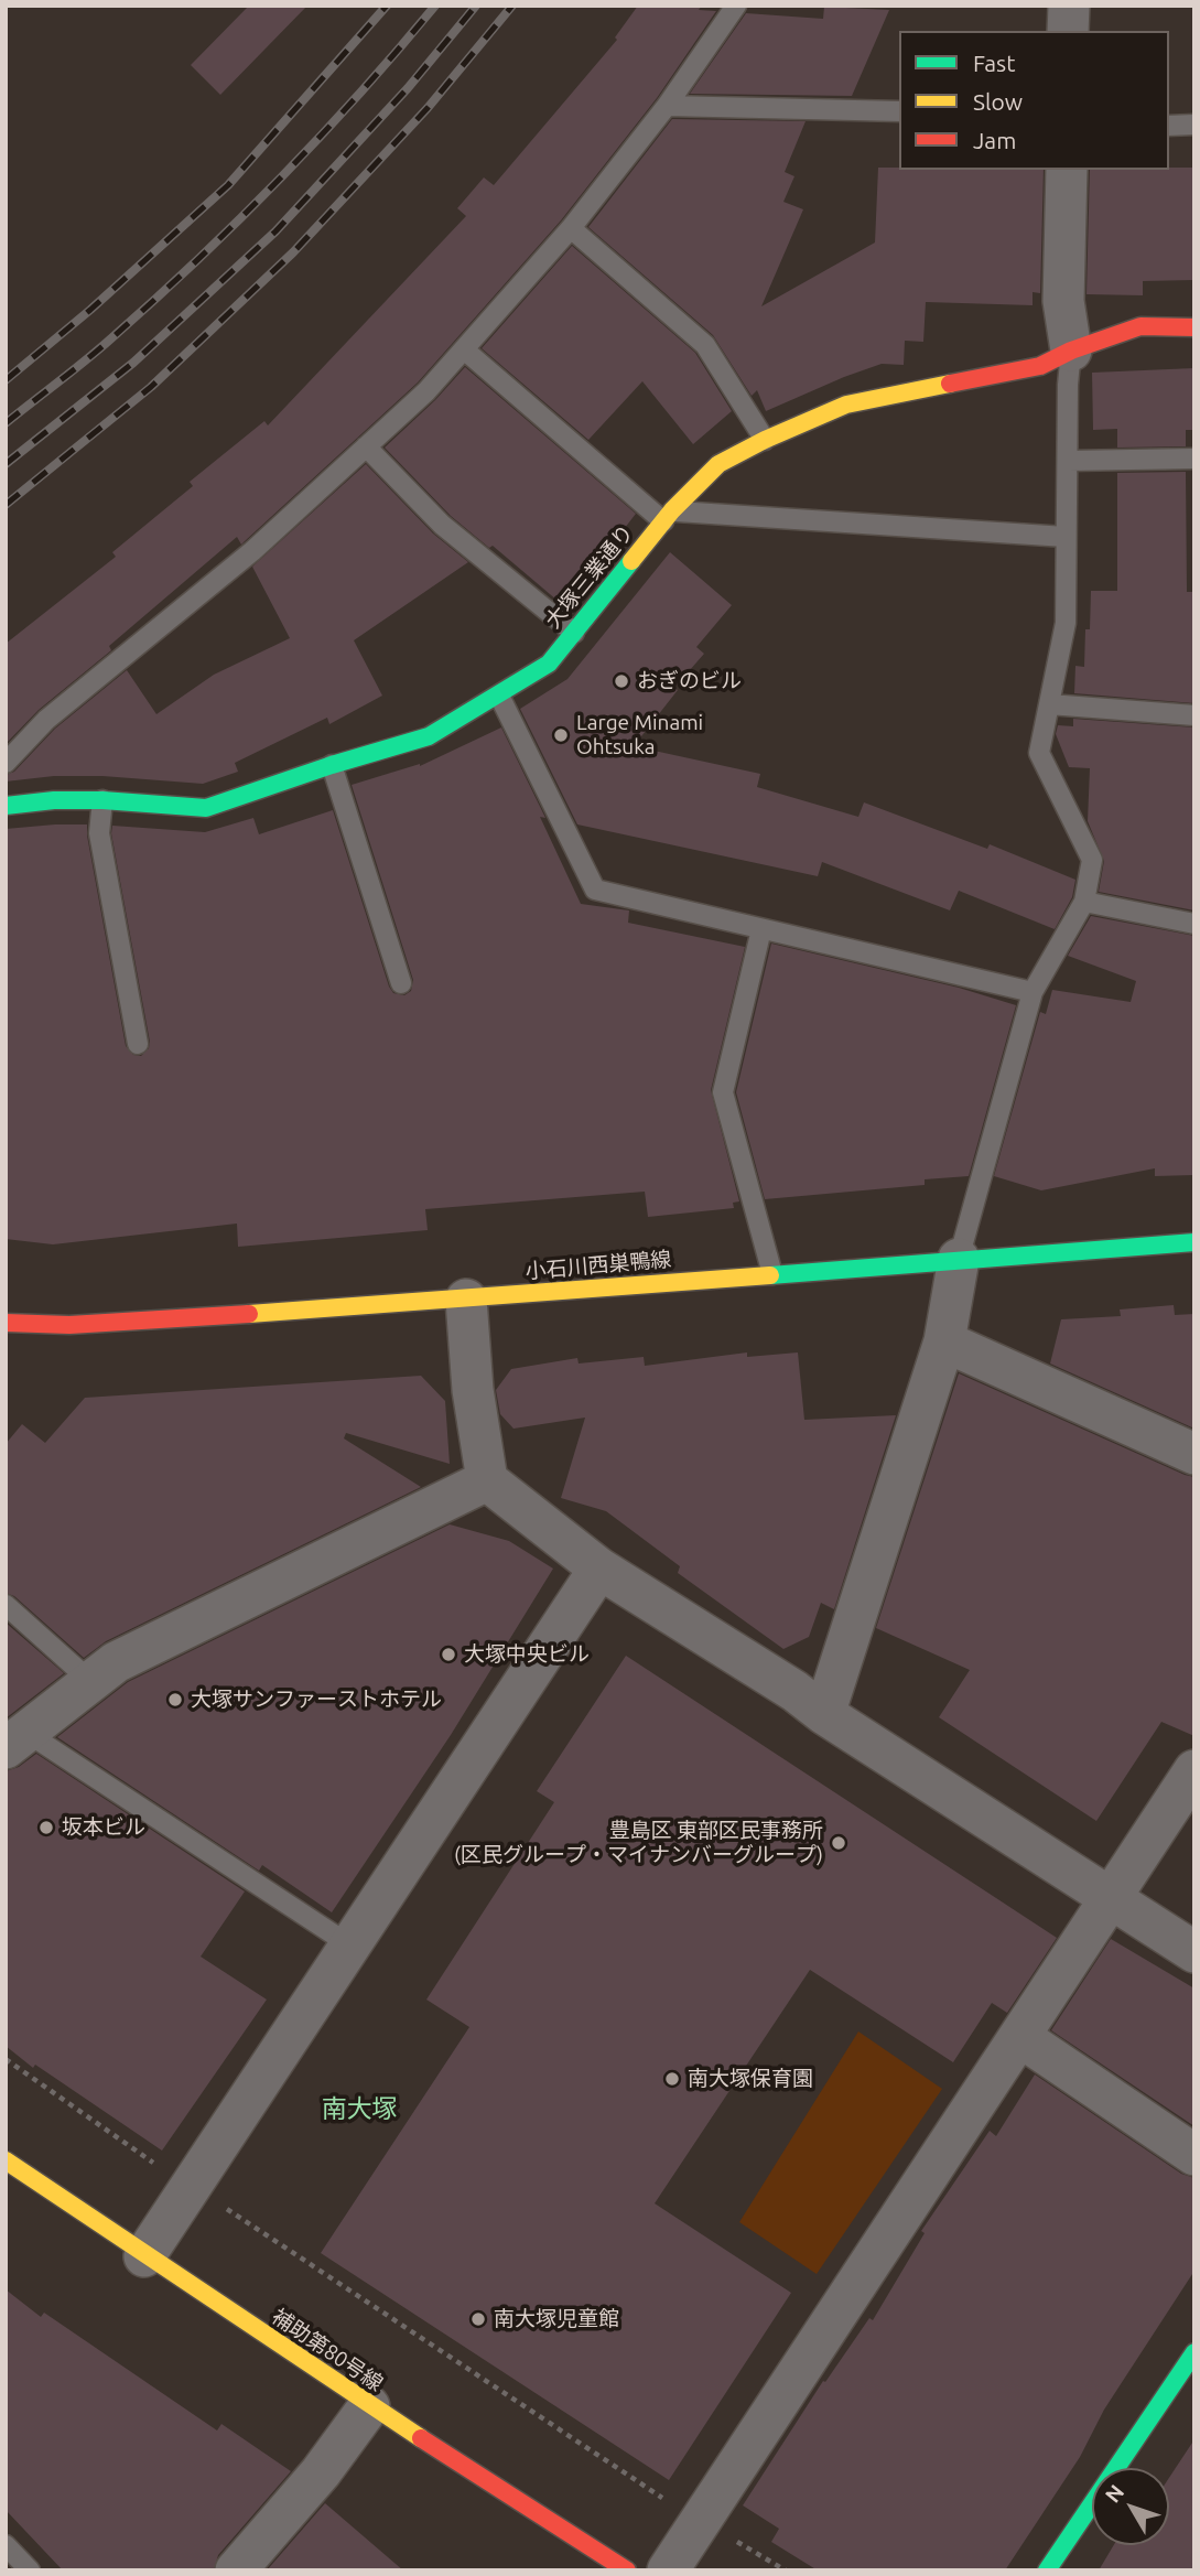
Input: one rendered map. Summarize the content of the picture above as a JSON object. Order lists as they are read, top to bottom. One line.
{"streets":{"street":["大塚三業通り","小石川西巣鴨線","補助第80号線"]},"districts":["南大塚"],"places":["おぎのビル","Large Minami Ohtsuka","大塚中央ビル","大塚サンファーストホテル","坂本ビル","豊島区 東部区民事務所 (区民グループ・マイナンバーグループ)","南大塚保育園","南大塚児童館"],"legend":["Fast","Slow","Jam"],"north":"top left"}
